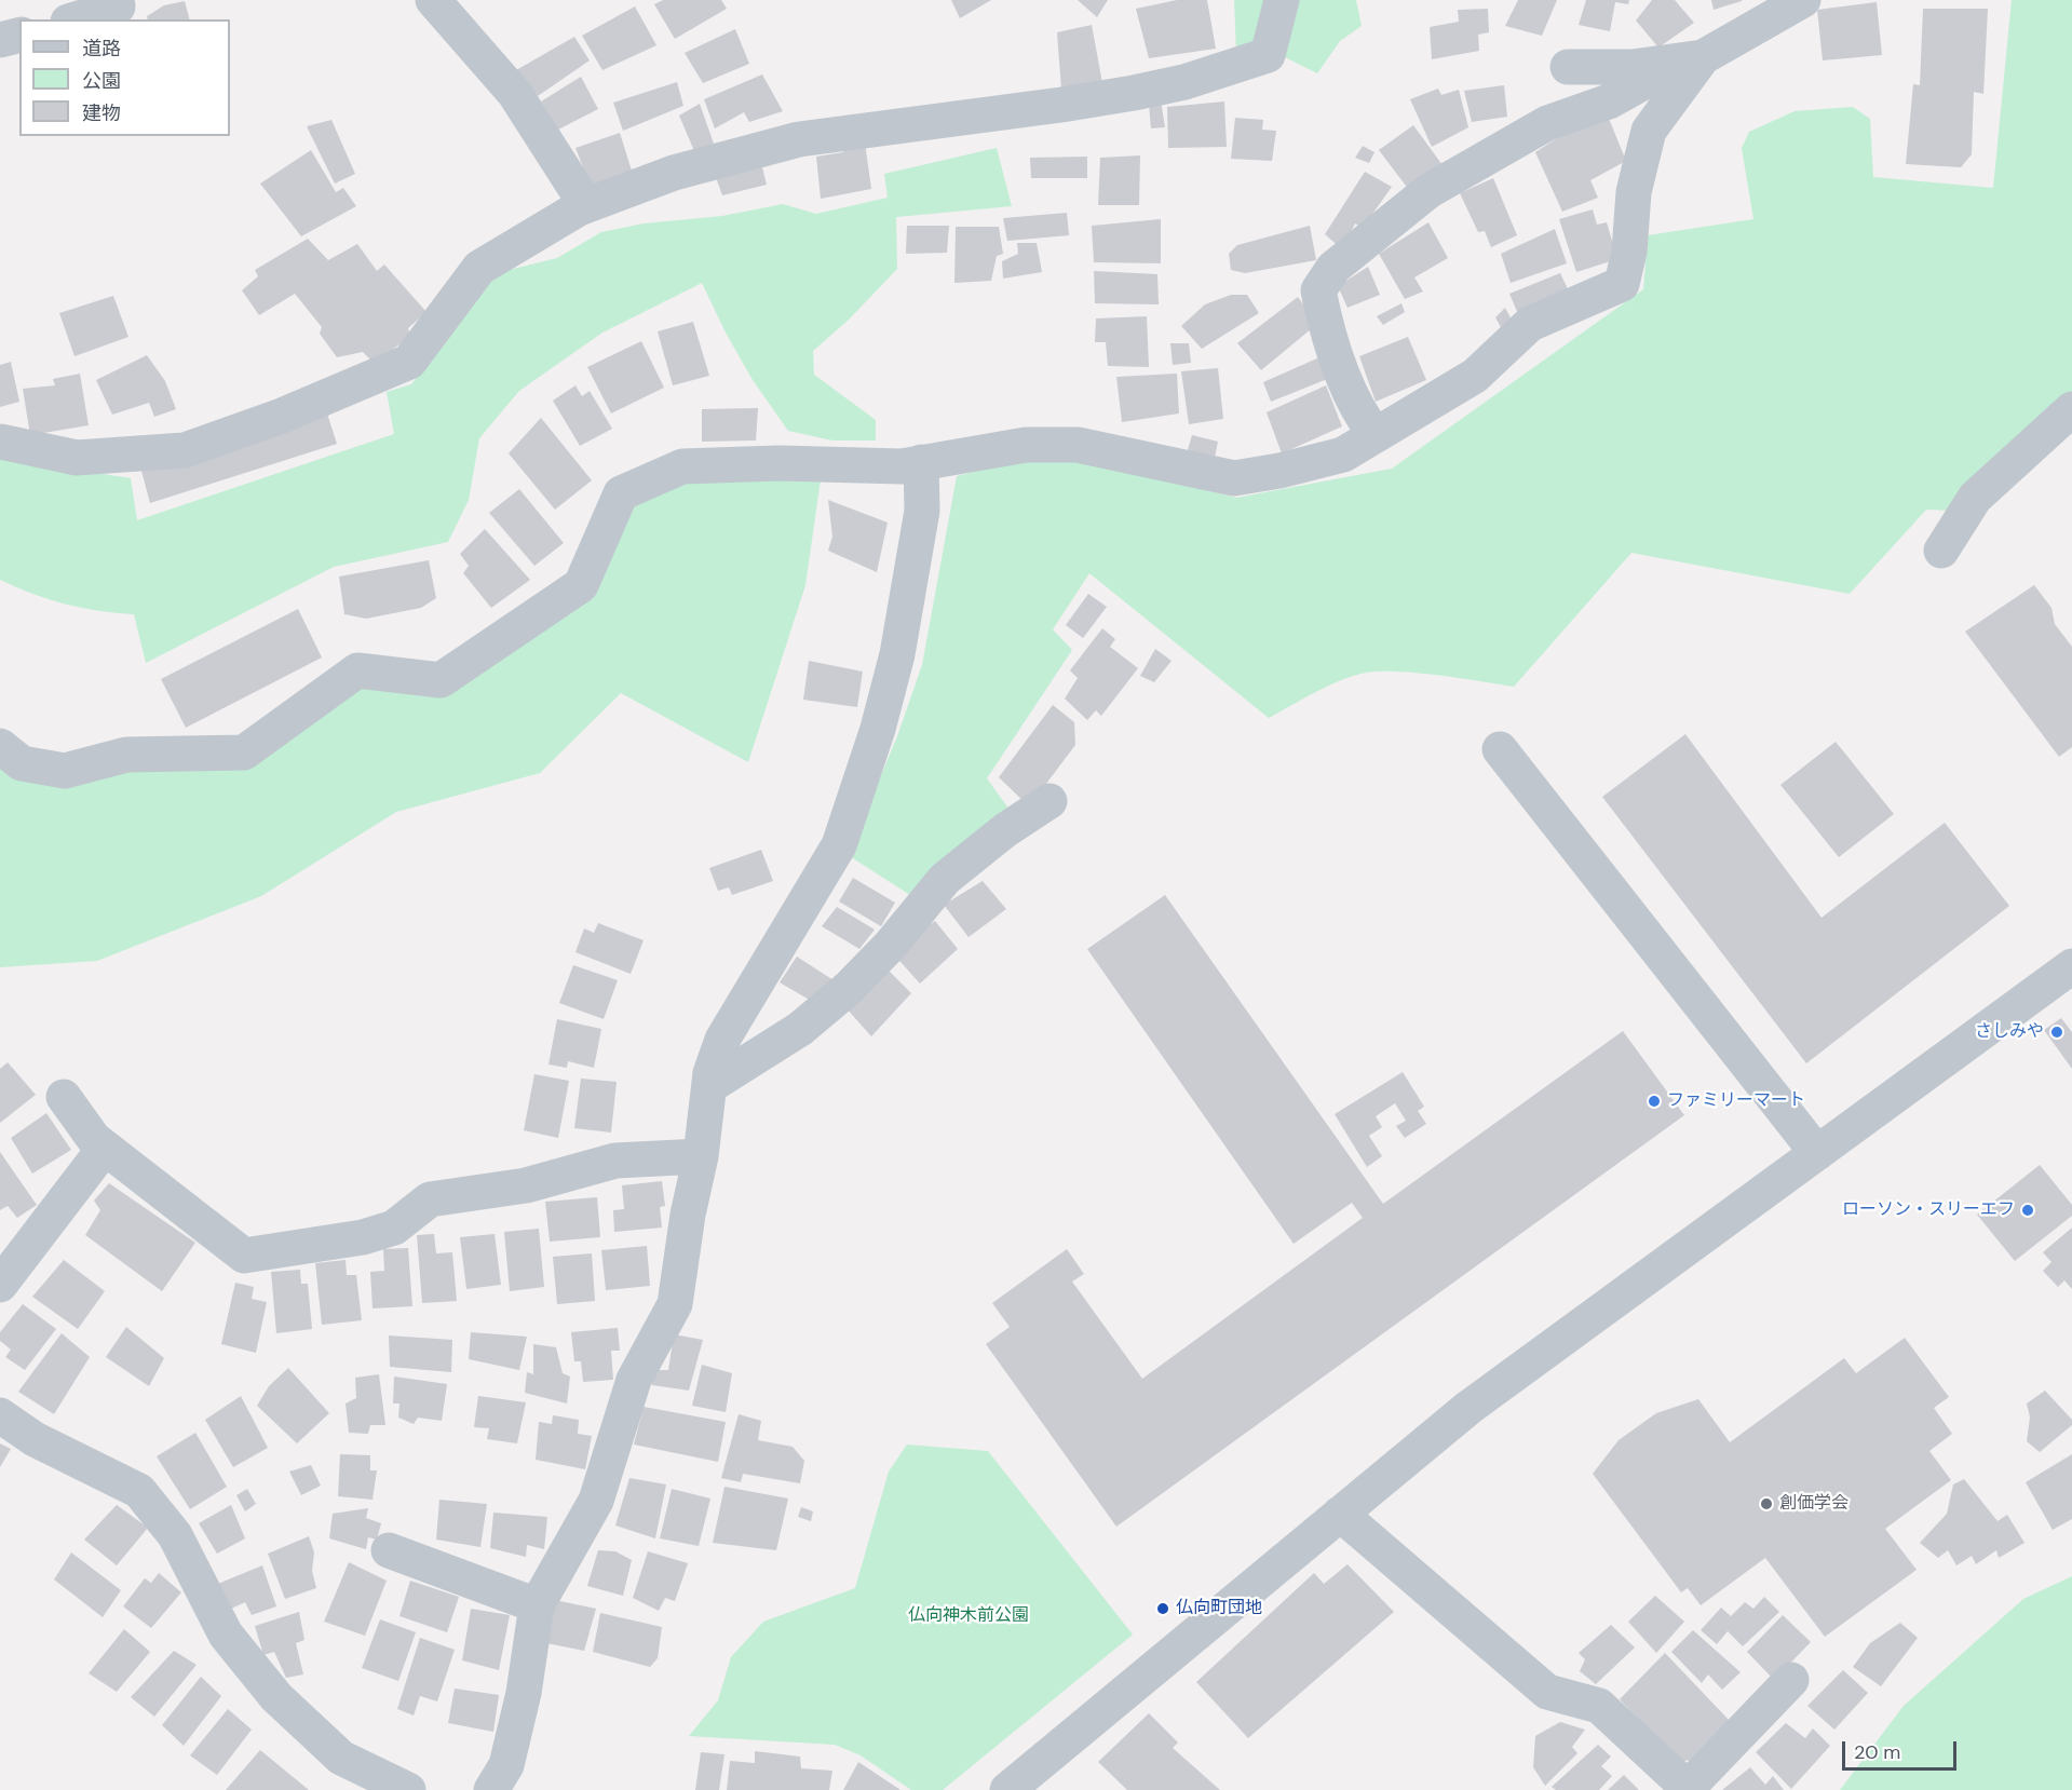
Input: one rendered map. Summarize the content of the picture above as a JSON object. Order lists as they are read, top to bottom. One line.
{"parks":["仏向神木前公園"],"places":["さしみや","ファミリーマート","ローソン・スリーエフ","創価学会","仏向町団地"],"legend":["道路","公園","建物"],"scale_bar":"20 m"}
